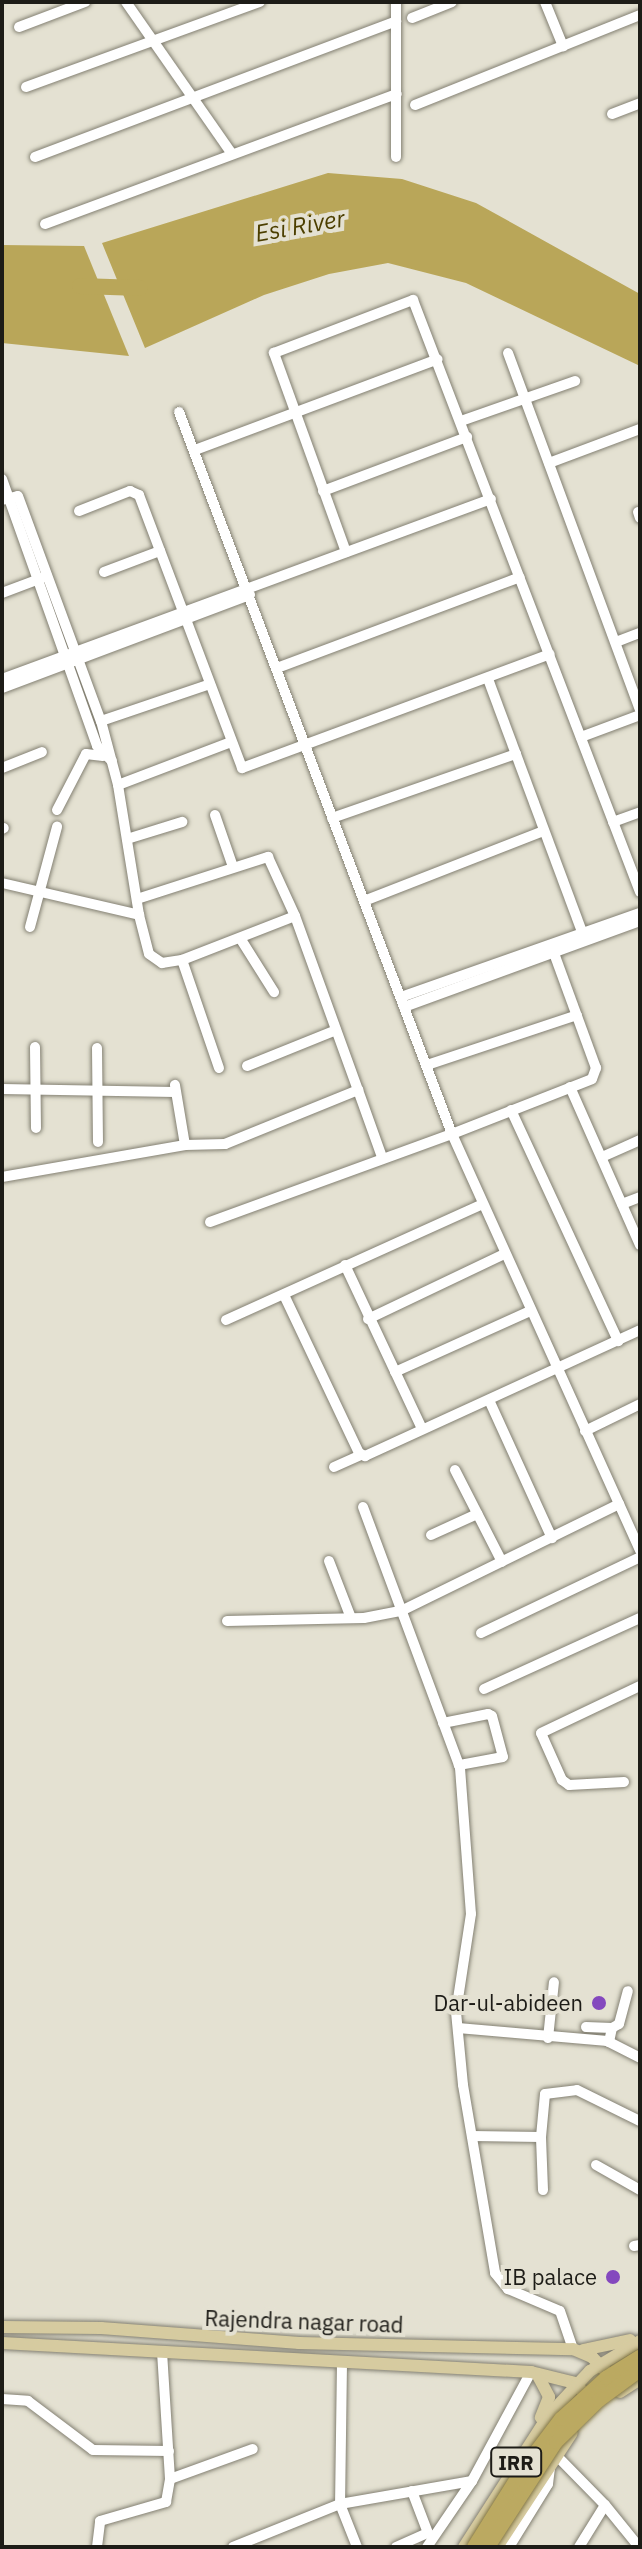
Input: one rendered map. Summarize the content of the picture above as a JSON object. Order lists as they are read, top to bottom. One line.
{"streets":{"main road":["Rajendra nagar road","IRR"]},"crossings":[["Rajendra nagar road","IRR"]],"water":["Esi River"],"places":["Dar-ul-abideen","IB palace"]}
